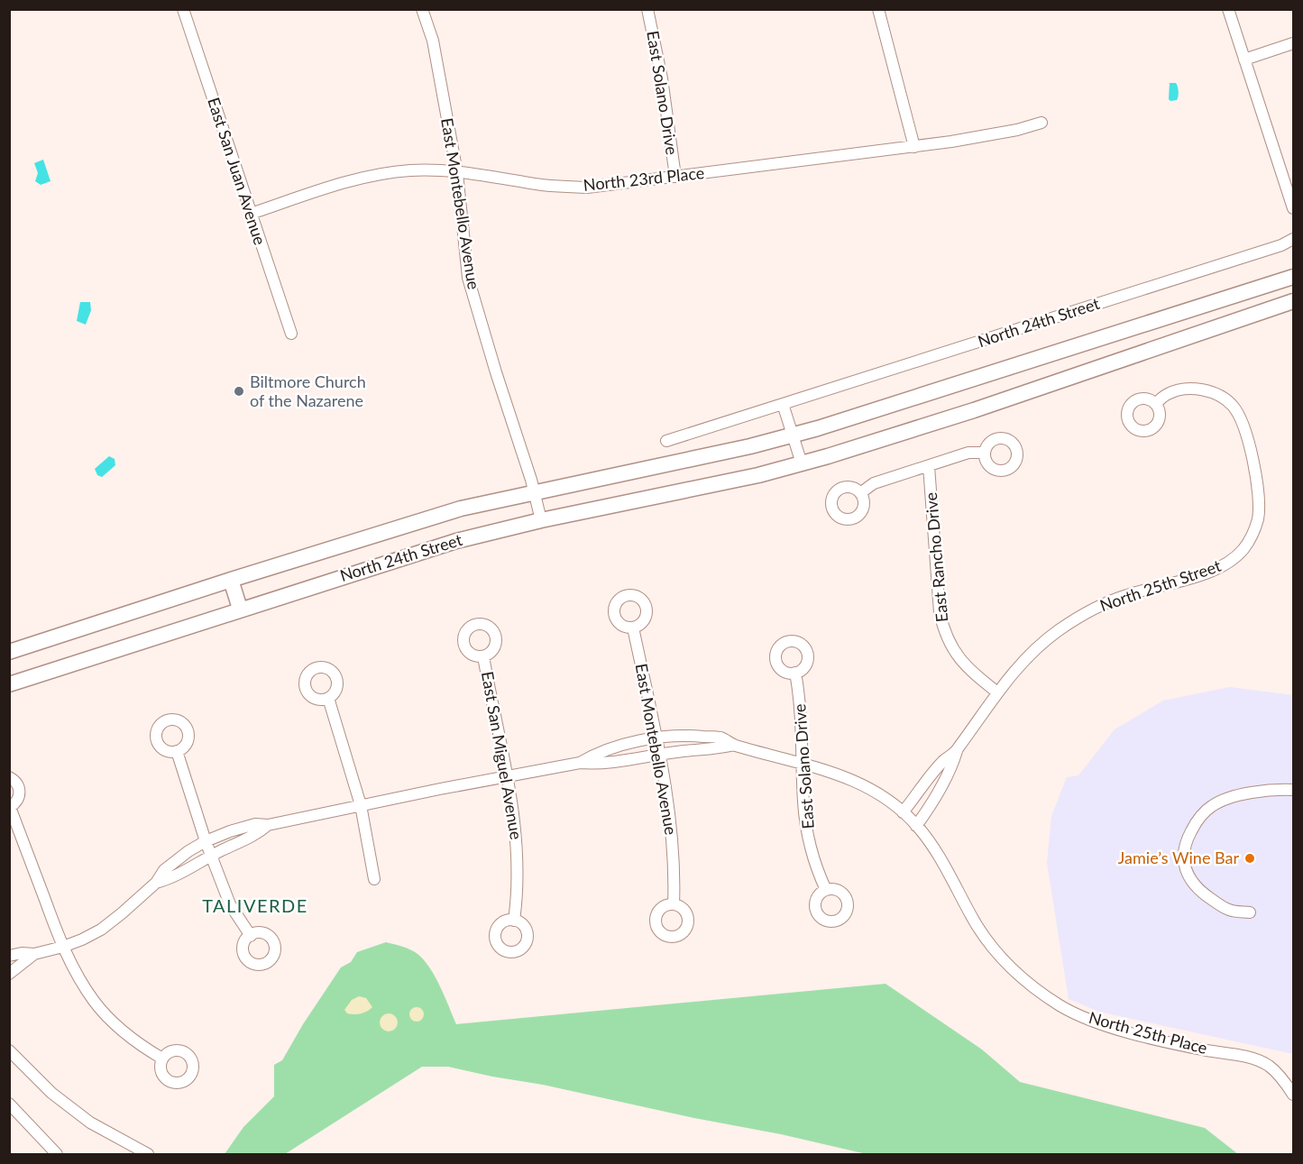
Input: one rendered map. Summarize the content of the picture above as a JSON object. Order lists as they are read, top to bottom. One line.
{"streets":{"main road":["North 24th Street"],"street":["East Solano Drive","East San Juan Avenue","North 23rd Place","East Montebello Avenue","East Rancho Drive","North 25th Street","East San Miguel Avenue","North 25th Place"]},"crossings":[["East Solano Drive","North 23rd Place"],["East San Juan Avenue","North 23rd Place"],["North 23rd Place","East Montebello Avenue"],["East Montebello Avenue","North 24th Street"],["East Rancho Drive","North 25th Street"],["North 25th Street","North 25th Place"]],"districts":["TALIVERDE"],"places":["Biltmore Church of the Nazarene","Jamie’s Wine Bar"]}
